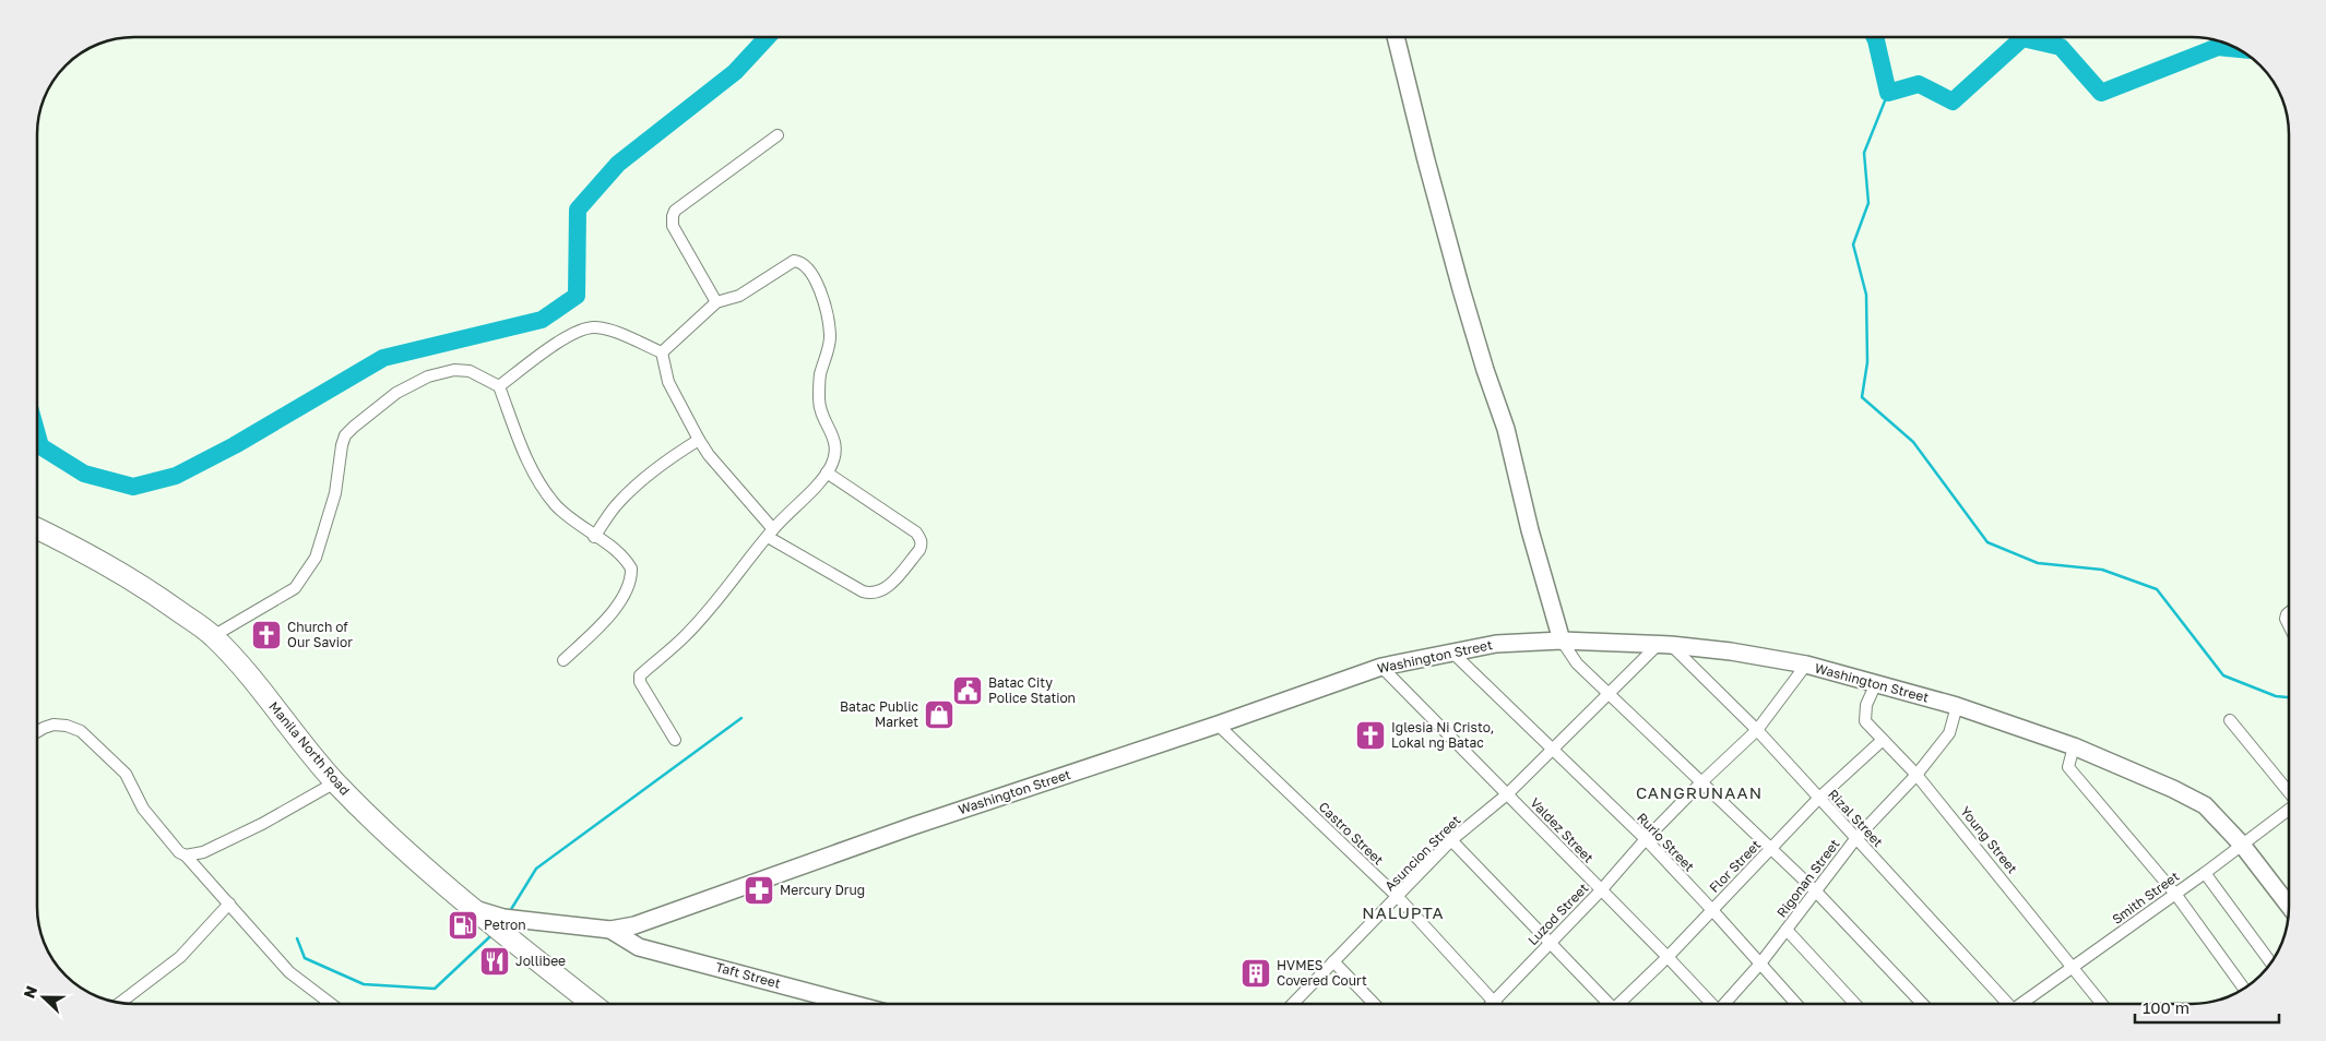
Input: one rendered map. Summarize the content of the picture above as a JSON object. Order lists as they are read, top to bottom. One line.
{"streets":{"highway":["Manila North Road"],"main road":["Washington Street","Taft Street"],"street":["Rizal Street","Valdez Street","Castro Street","Young Street","Rurio Street","Asuncion Street","Flor Street","Rigonan Street","Smith Street","Luzod Street"]},"crossings":[["Washington Street","Manila North Road"],["Washington Street","Rizal Street"],["Washington Street","Valdez Street"],["Washington Street","Castro Street"],["Washington Street","Young Street"],["Washington Street","Rurio Street"],["Washington Street","Asuncion Street"],["Washington Street","Rigonan Street"],["Washington Street","Smith Street"],["Washington Street","Luzod Street"],["Washington Street","Taft Street"],["Rizal Street","Asuncion Street"],["Rizal Street","Flor Street"],["Rizal Street","Rigonan Street"],["Rizal Street","Luzod Street"],["Valdez Street","Asuncion Street"],["Valdez Street","Flor Street"],["Valdez Street","Luzod Street"],["Castro Street","Asuncion Street"],["Castro Street","Luzod Street"],["Young Street","Flor Street"],["Young Street","Rigonan Street"],["Young Street","Smith Street"],["Rurio Street","Asuncion Street"],["Rurio Street","Flor Street"],["Rurio Street","Rigonan Street"],["Rurio Street","Luzod Street"]],"districts":["CANGRUNAAN","NALUPTA"],"places":{"church":["Church of Our Savior","Iglesia Ni Cristo, Lokal ng Batac"],"public building":["Batac City Police Station"],"shop":["Batac Public Market"],"pharmacy":["Mercury Drug"],"fuel station":["Petron"],"restaurant":["Jollibee"],"building":["HVMES Covered Court"]},"scale_bar":"100 m","north":"left"}
